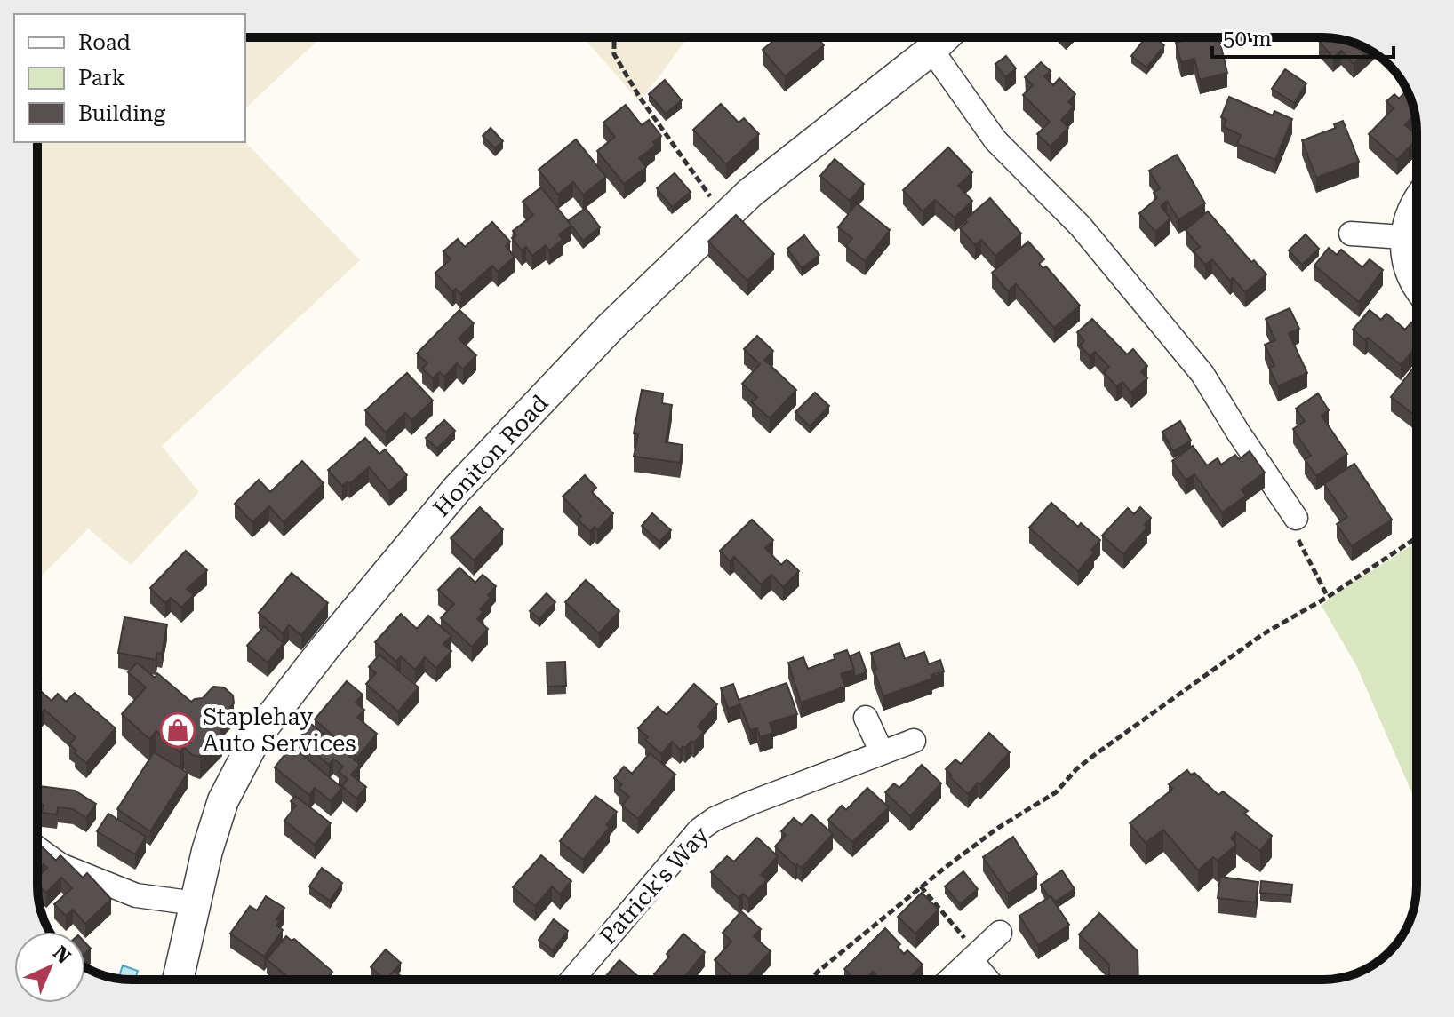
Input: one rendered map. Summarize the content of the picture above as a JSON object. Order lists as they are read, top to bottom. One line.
{"streets":{"street":["Honiton Road","Patrick's Way"]},"places":{"shop":["Staplehay Auto Services"]},"legend":["Road","Park","Building"],"scale_bar":"50 m","north":"top right"}
